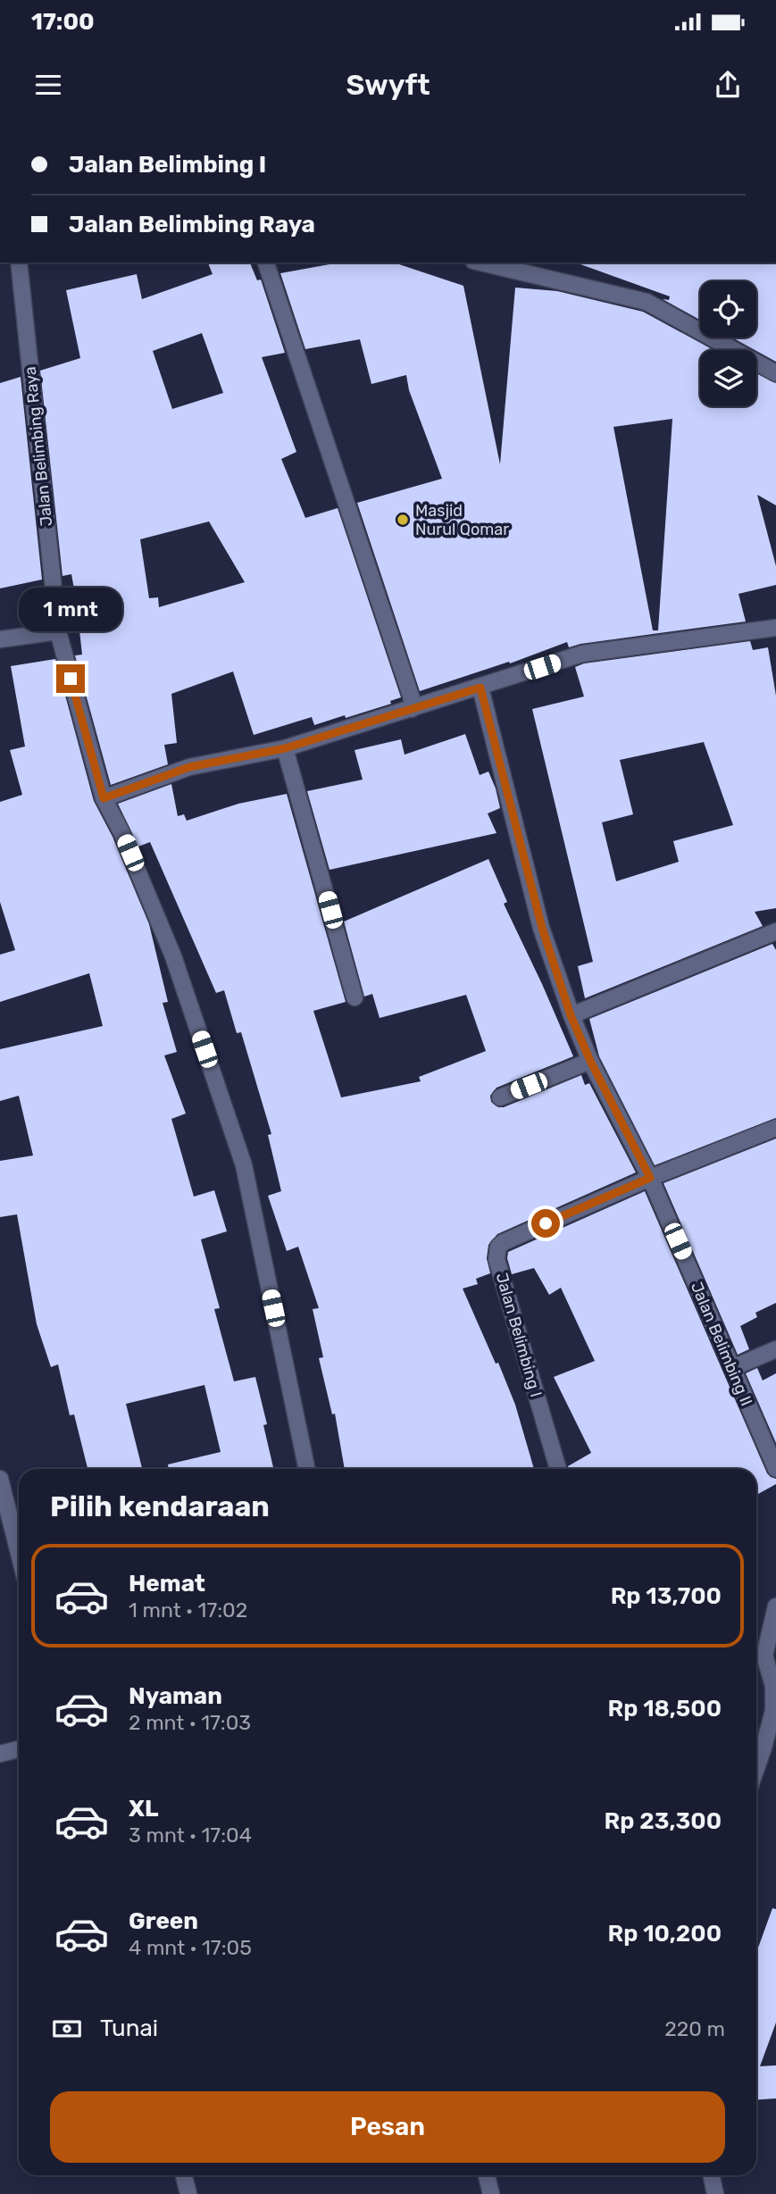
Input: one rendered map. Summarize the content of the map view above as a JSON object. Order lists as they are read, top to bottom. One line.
{"streets":{"street":["Jalan Belimbing Raya","Jalan Belimbing I","Jalan Belimbing II"]},"crossings":[["Jalan Belimbing I","Jalan Belimbing II"]],"places":["Masjid Nurul Qomar"],"page":{"status":"17:00","header":"Swyft","banner":["Jalan Belimbing I","Jalan Belimbing Raya"],"bubble":"1 mnt","heading":"Pilih kendaraan","list":[{"name":"Hemat","note":"1 mnt · 17:02","value":"Rp 13,700"},{"name":"Nyaman","note":"2 mnt · 17:03","value":"Rp 18,500"},{"name":"XL","note":"3 mnt · 17:04","value":"Rp 23,300"},{"name":"Green","note":"4 mnt · 17:05","value":"Rp 10,200"}],"pay":["Tunai","220 m"],"buttons":"Pesan"}}
